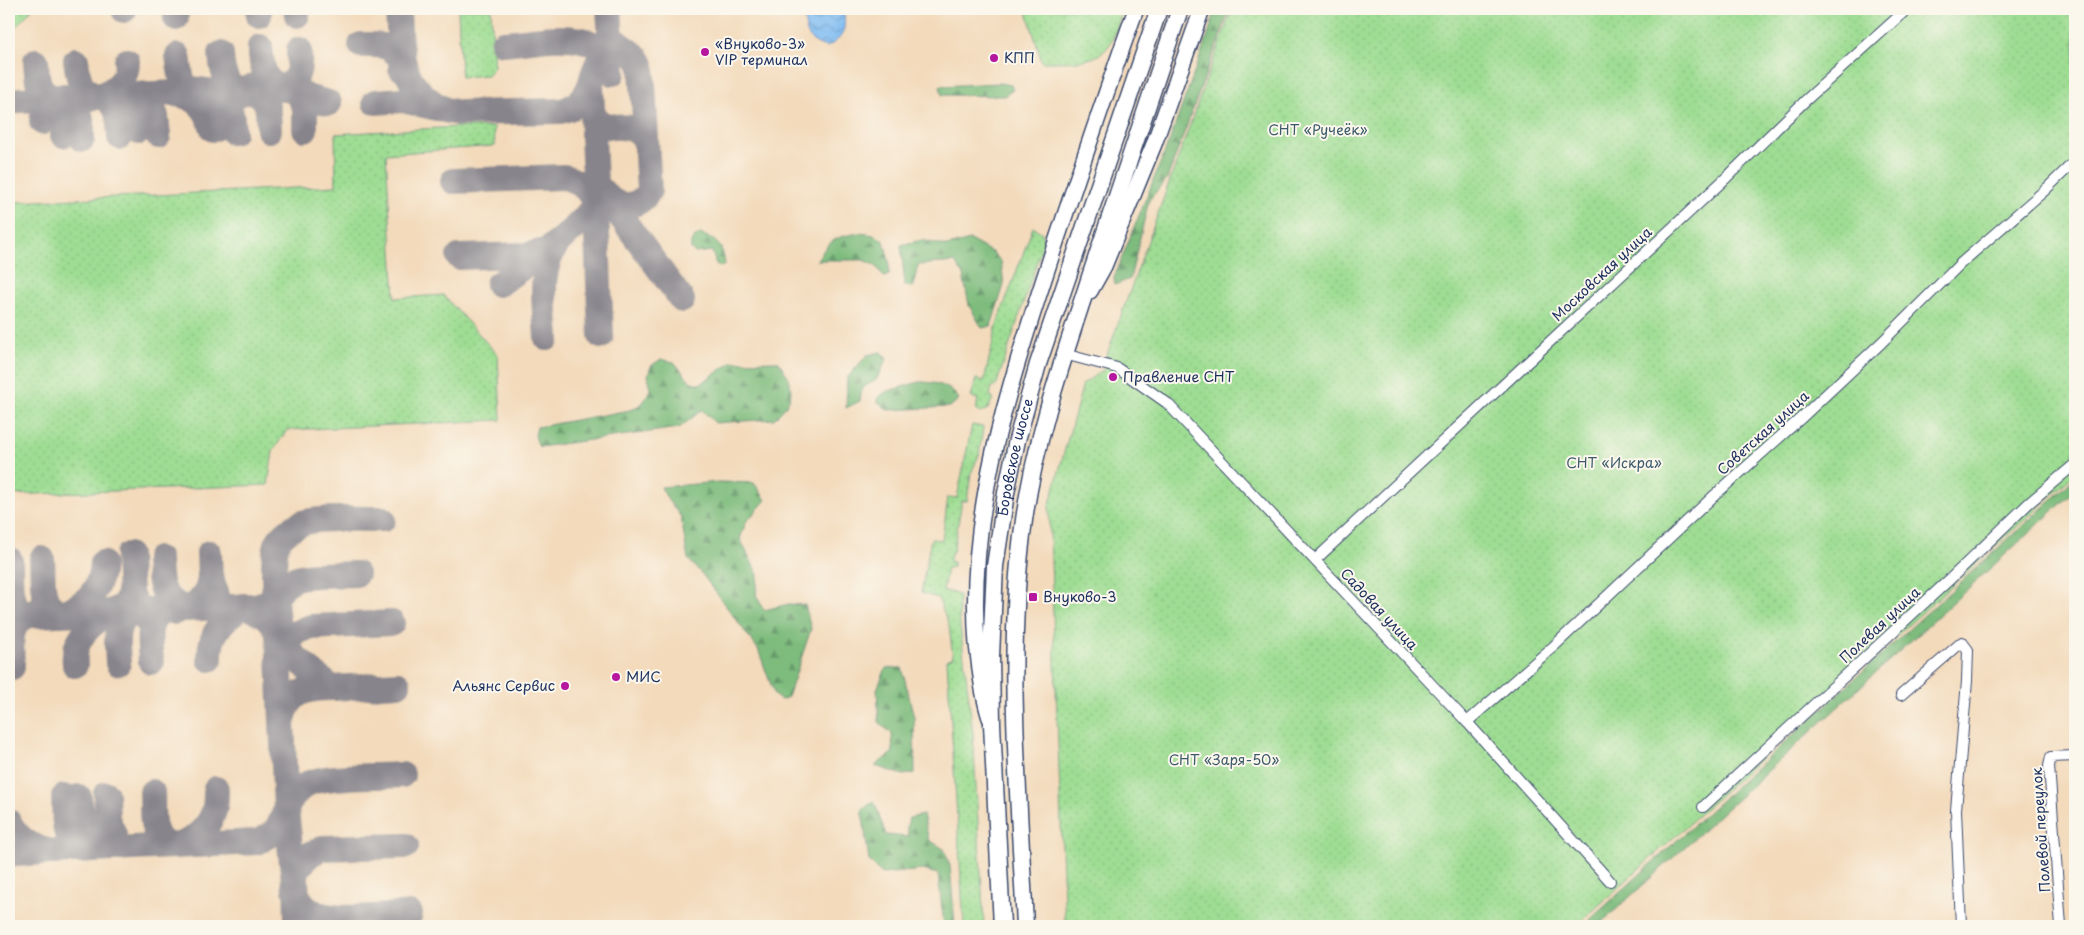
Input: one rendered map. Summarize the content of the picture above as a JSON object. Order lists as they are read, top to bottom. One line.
{"streets":{"main road":["Боровское шоссе"],"street":["Московская улица","Советская улица","Садовая улица","Полевая улица","Полевой переулок"]},"crossings":[["Московская улица","Садовая улица"],["Советская улица","Садовая улица"],["Боровское шоссе","Садовая улица"]],"parks":["СНТ «Ручеёк»","СНТ «Искра»","СНТ «Заря-50»"],"places":{"other":["«Внуково-3» VIP терминал","КПП","Правление СНТ","МИС","Альянс Сервис"],"transit":["Внуково-3"]}}
